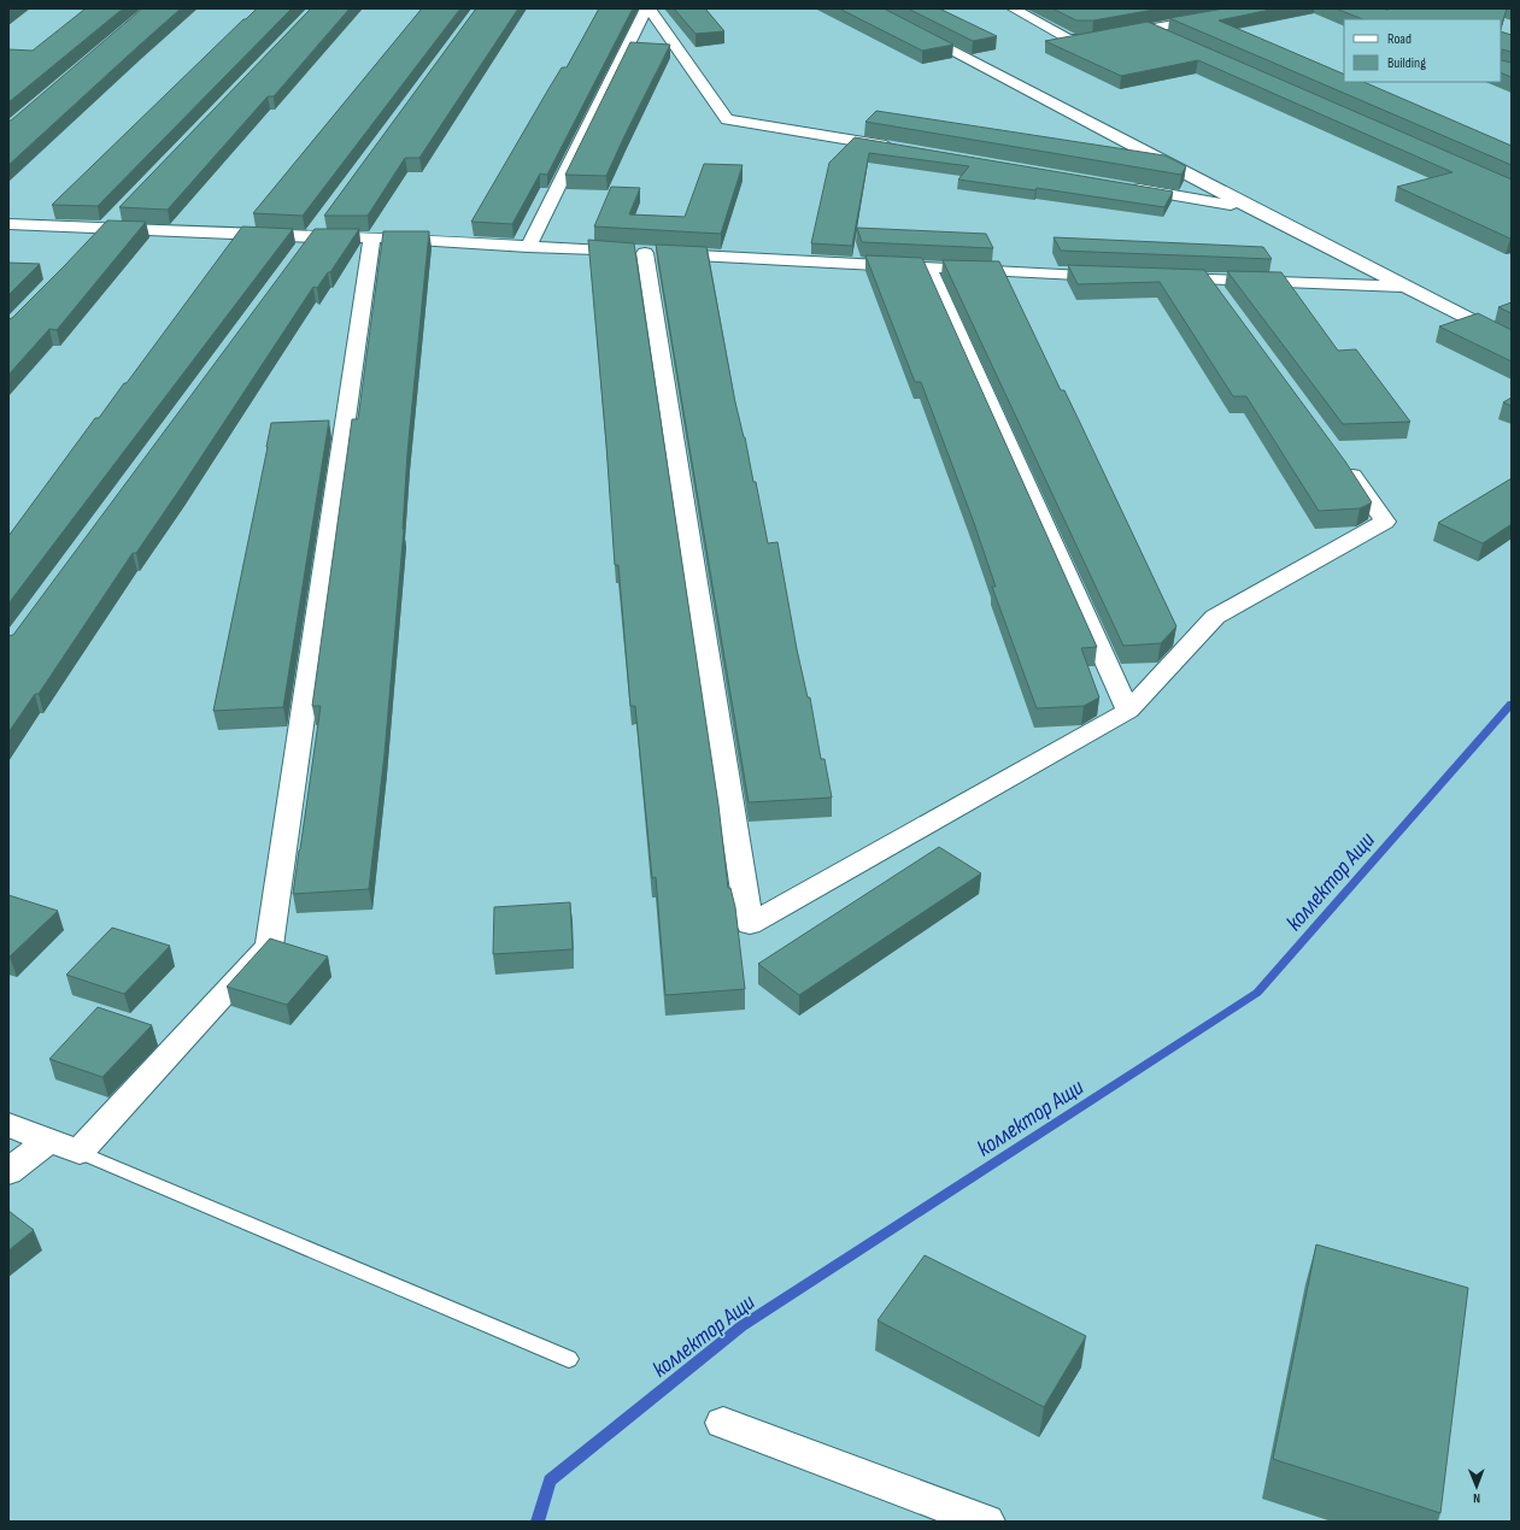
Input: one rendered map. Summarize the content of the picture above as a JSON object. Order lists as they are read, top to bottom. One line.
{"water":["коллектор Ащи"],"legend":["Road","Building"],"north":"bottom"}
